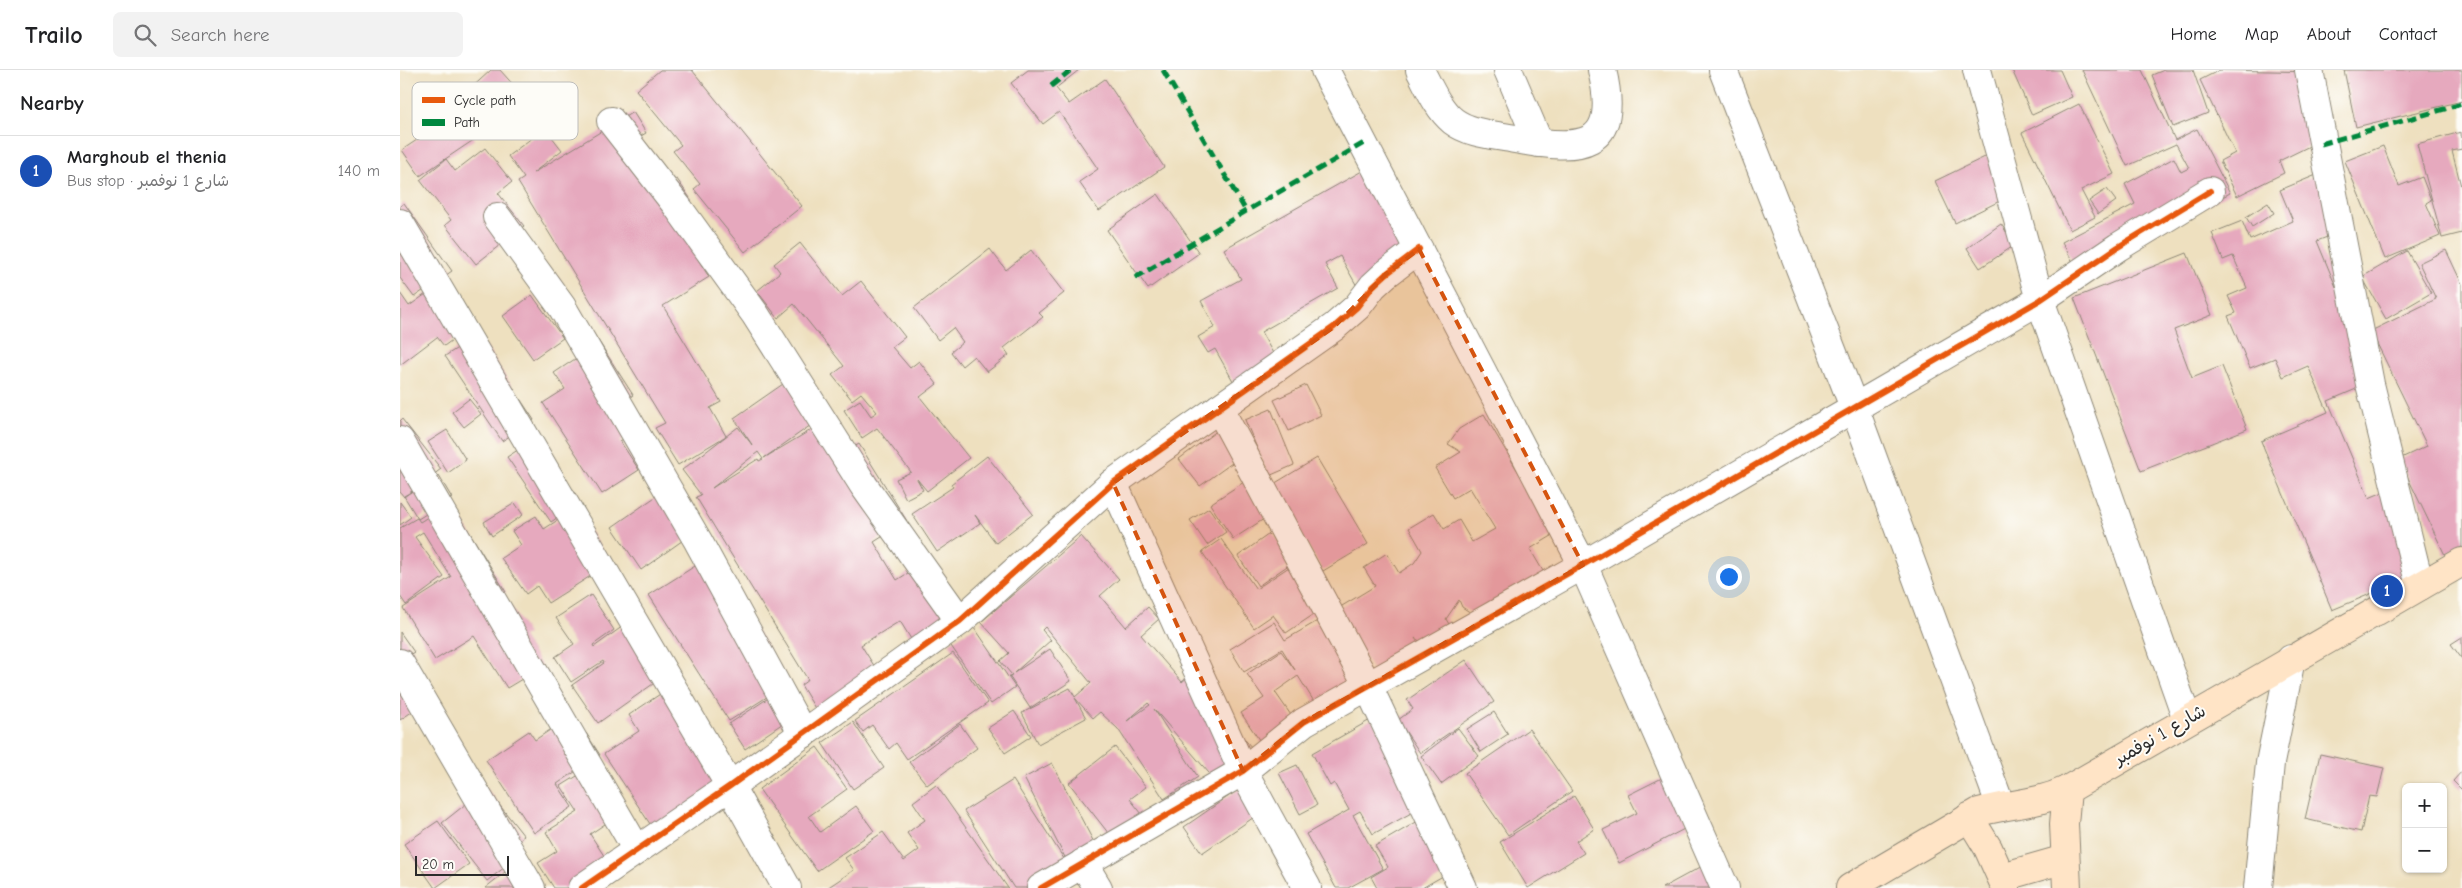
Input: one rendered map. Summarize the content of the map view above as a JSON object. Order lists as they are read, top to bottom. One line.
{"streets":{"main road":["شارع 1 نوفمبر"]},"legend":["Cycle path","Path"],"scale_bar":"20 m","page":{"header":"Trailo","search":"Search here","nav":["Home","Map","About","Contact"],"heading":"Nearby","list":[{"mark":"1","name":"Marghoub el thenia","note":"Bus stop · شارع 1 نوفمبر","value":"140 m"}],"pins":"1","map_buttons":["+","−"],"scale":"20 m"}}
